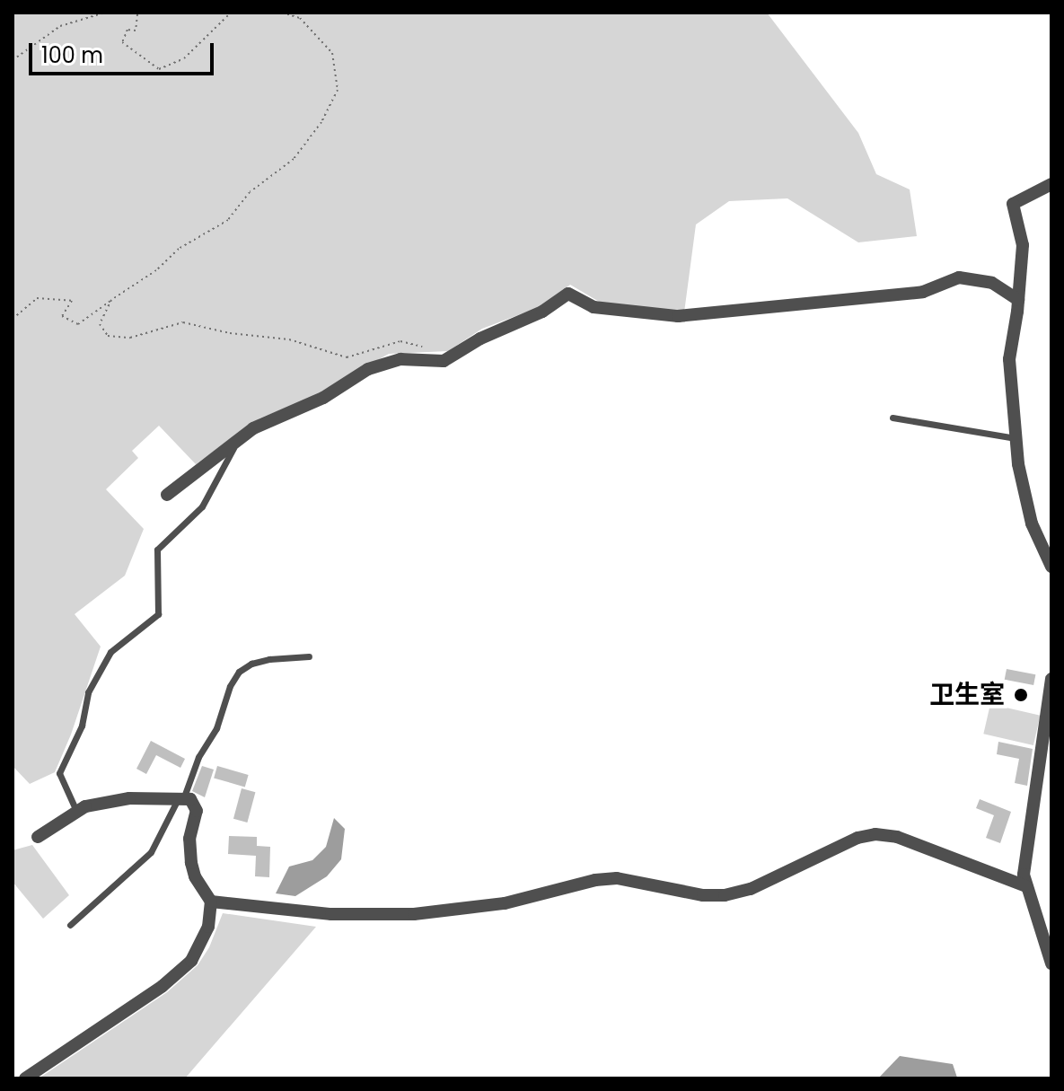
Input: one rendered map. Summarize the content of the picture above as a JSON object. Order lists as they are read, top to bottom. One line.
{"places":["卫生室"],"scale_bar":"100 m"}
